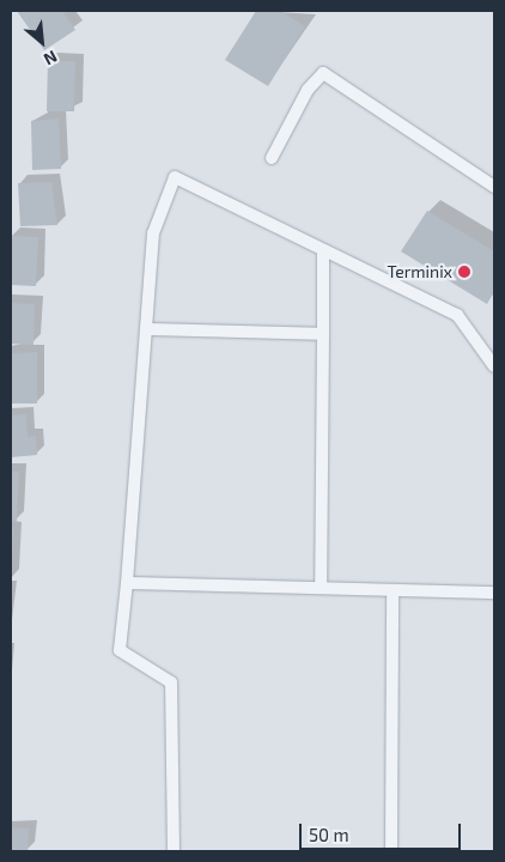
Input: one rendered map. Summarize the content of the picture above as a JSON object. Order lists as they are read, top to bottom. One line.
{"places":["Terminix"],"scale_bar":"50 m","north":"bottom right"}
